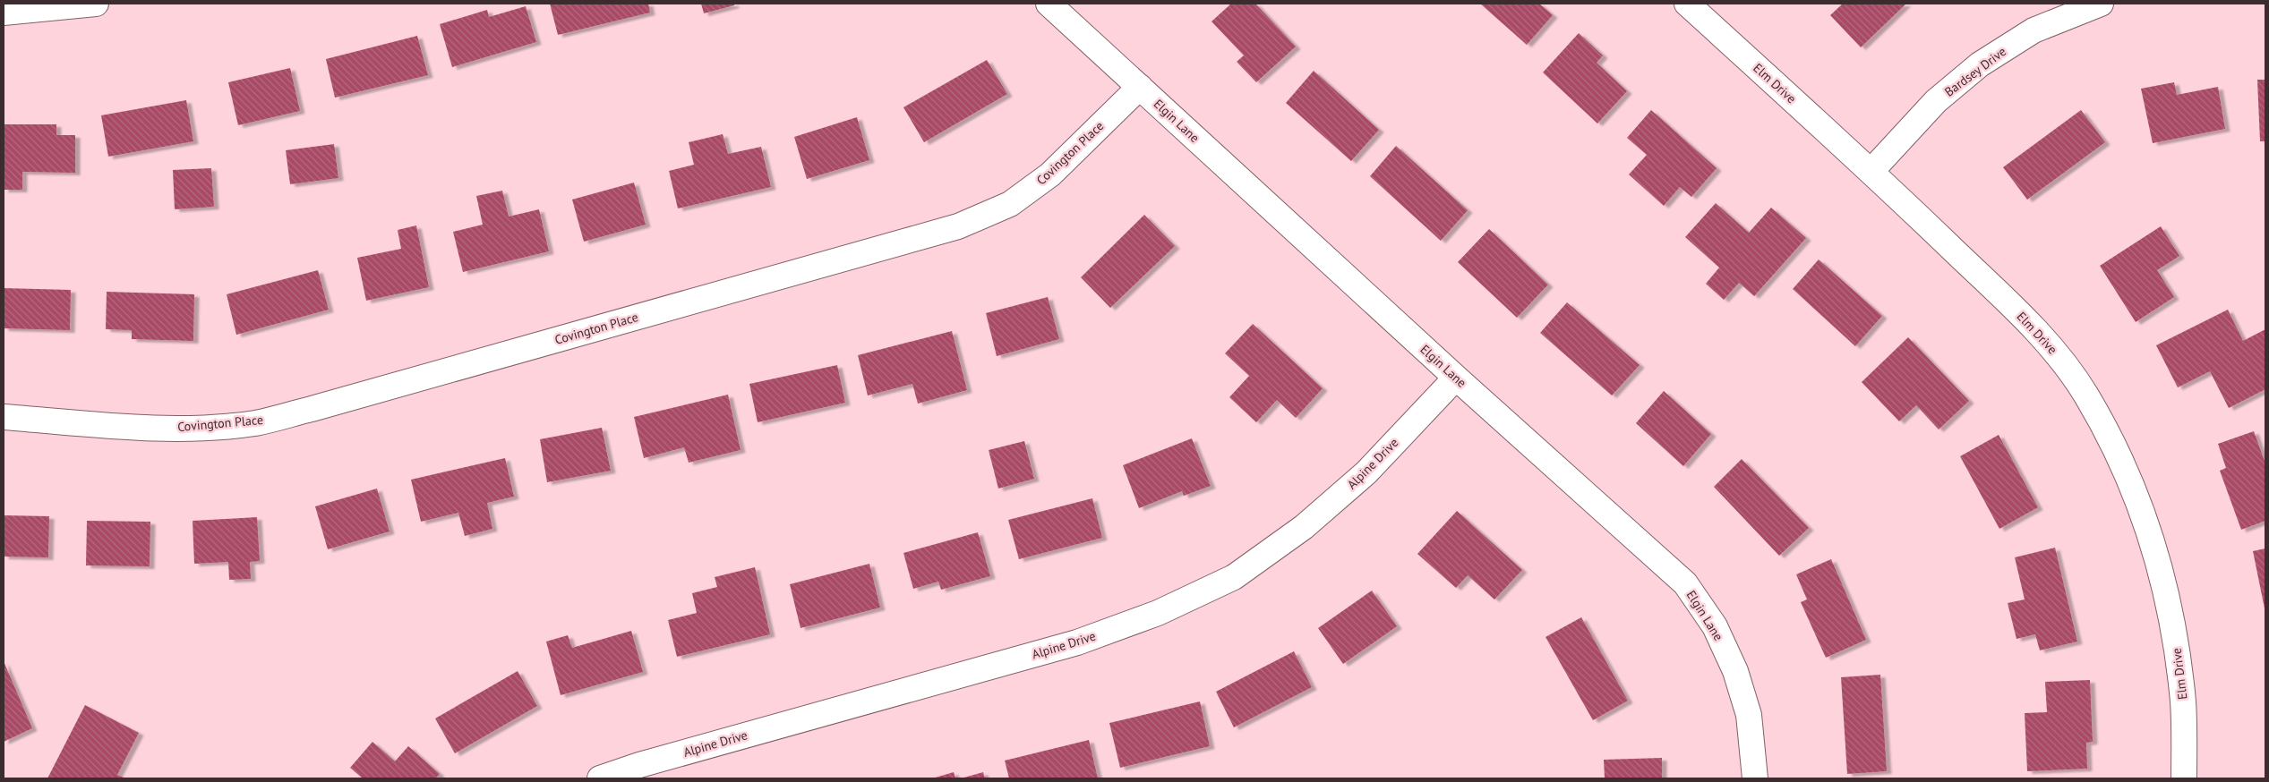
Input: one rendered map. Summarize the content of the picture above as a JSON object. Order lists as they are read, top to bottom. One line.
{"streets":{"street":["Bardsey Drive","Elm Drive","Elgin Lane","Covington Place","Alpine Drive"]},"crossings":[["Bardsey Drive","Elm Drive"],["Elgin Lane","Covington Place"],["Elgin Lane","Alpine Drive"]]}
